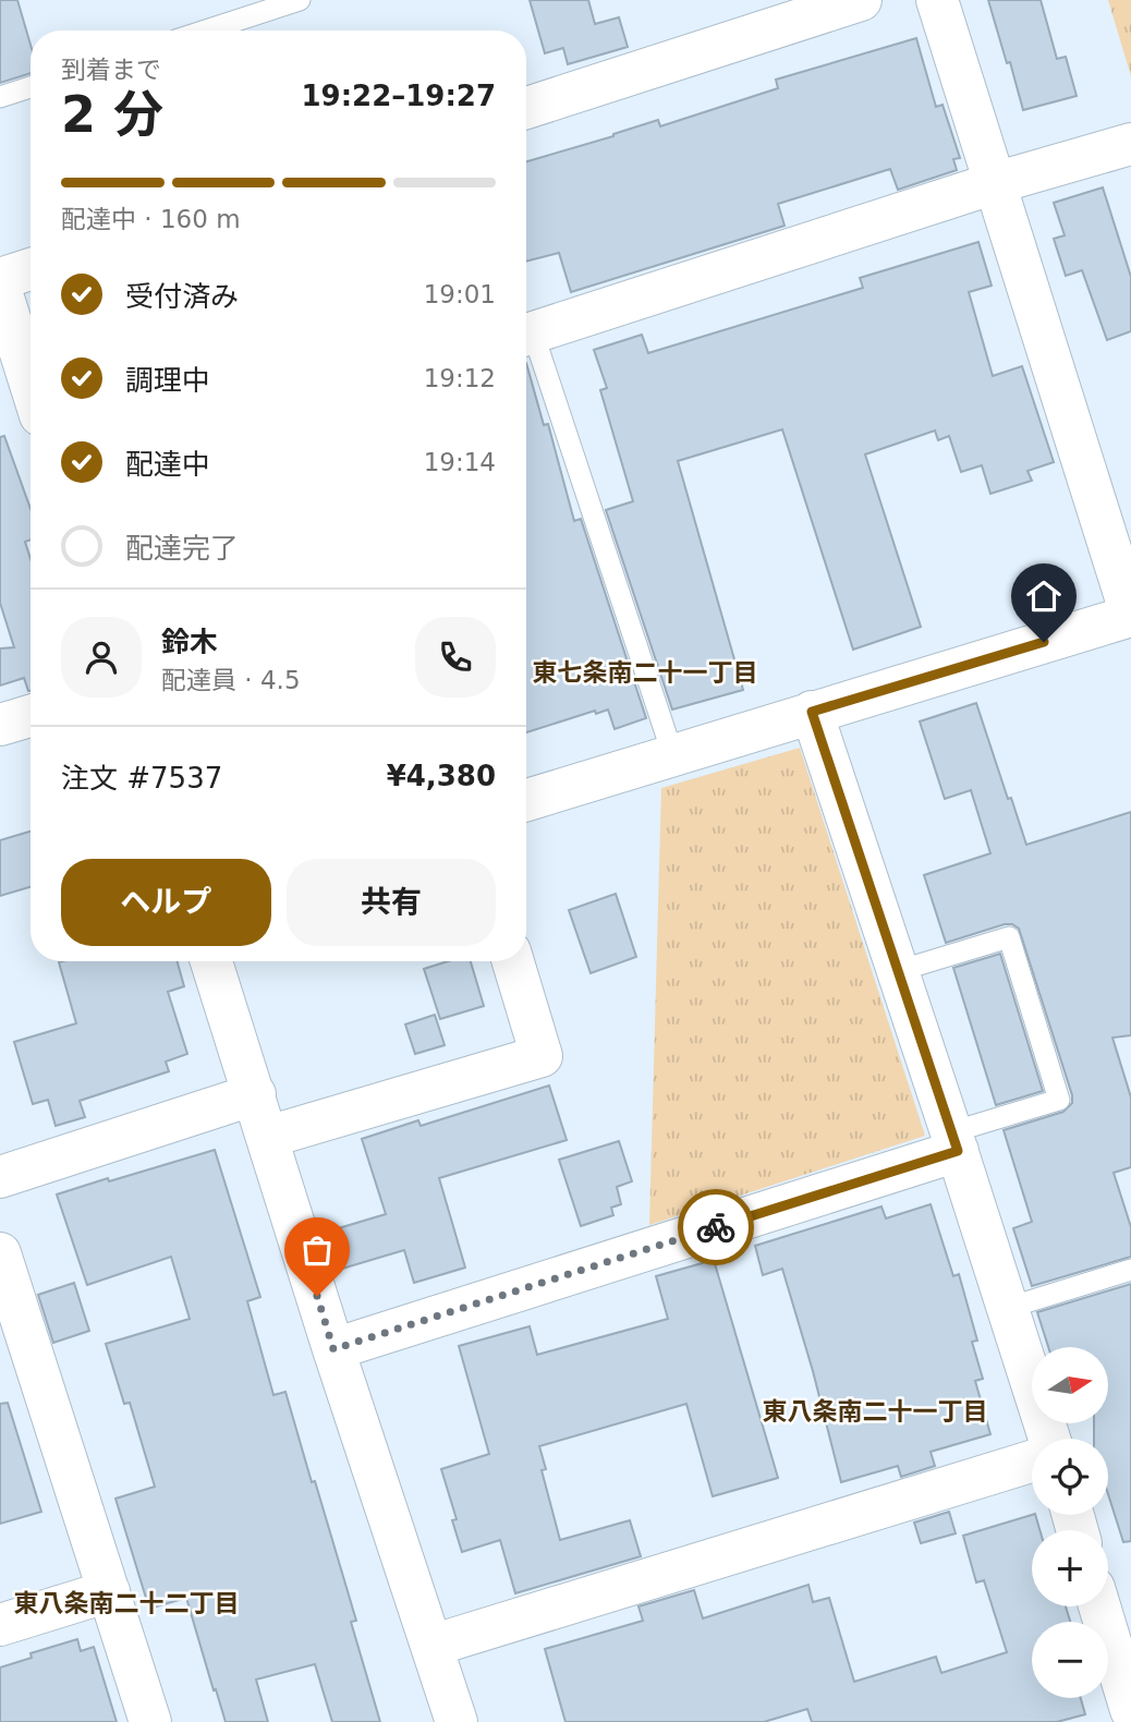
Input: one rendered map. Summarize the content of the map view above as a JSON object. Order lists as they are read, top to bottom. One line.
{"districts":["東七条南二十一丁目","東八条南二十一丁目","東八条南二十二丁目"],"north":"right","page":{"heading":["2 分","到着まで","19:22–19:27"],"panel":["鈴木","配達員 · 4.5","注文 #7537","¥4,380"],"bar":"配達中 · 160 m","list":[["受付済み","19:01"],["調理中","19:12"],["配達中","19:14"],"配達完了"],"buttons":["ヘルプ","共有"],"map_buttons":["+","−"]}}
